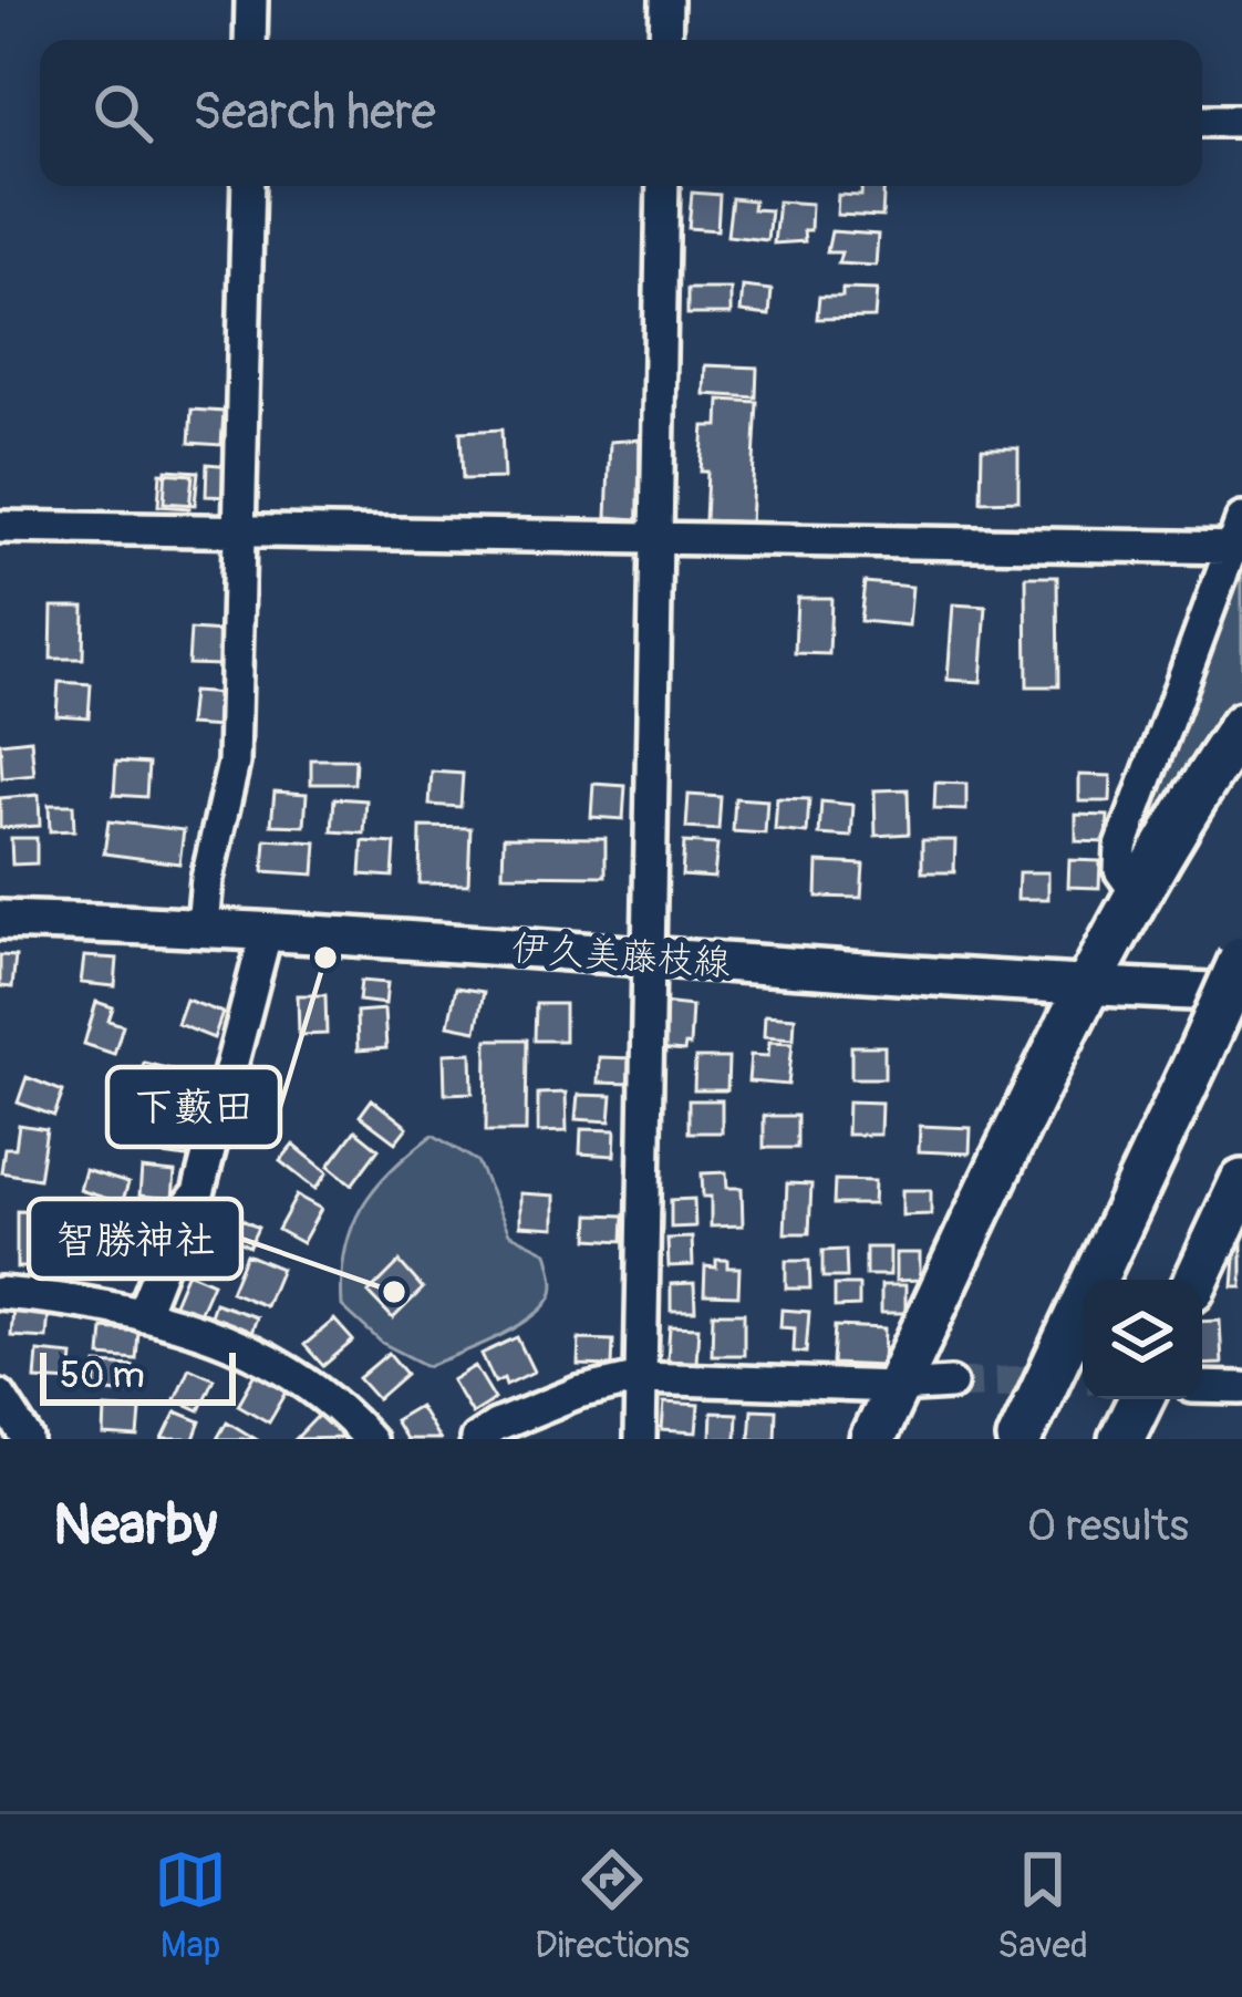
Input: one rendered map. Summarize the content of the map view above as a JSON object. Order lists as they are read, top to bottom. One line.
{"streets":{"main road":["伊久美藤枝線"]},"places":["下藪田","智勝神社"],"scale_bar":"50 m","page":{"search":"Search here","scale":"50 m","heading":["Nearby","0 results"],"nav":["Map","Directions","Saved"]}}
